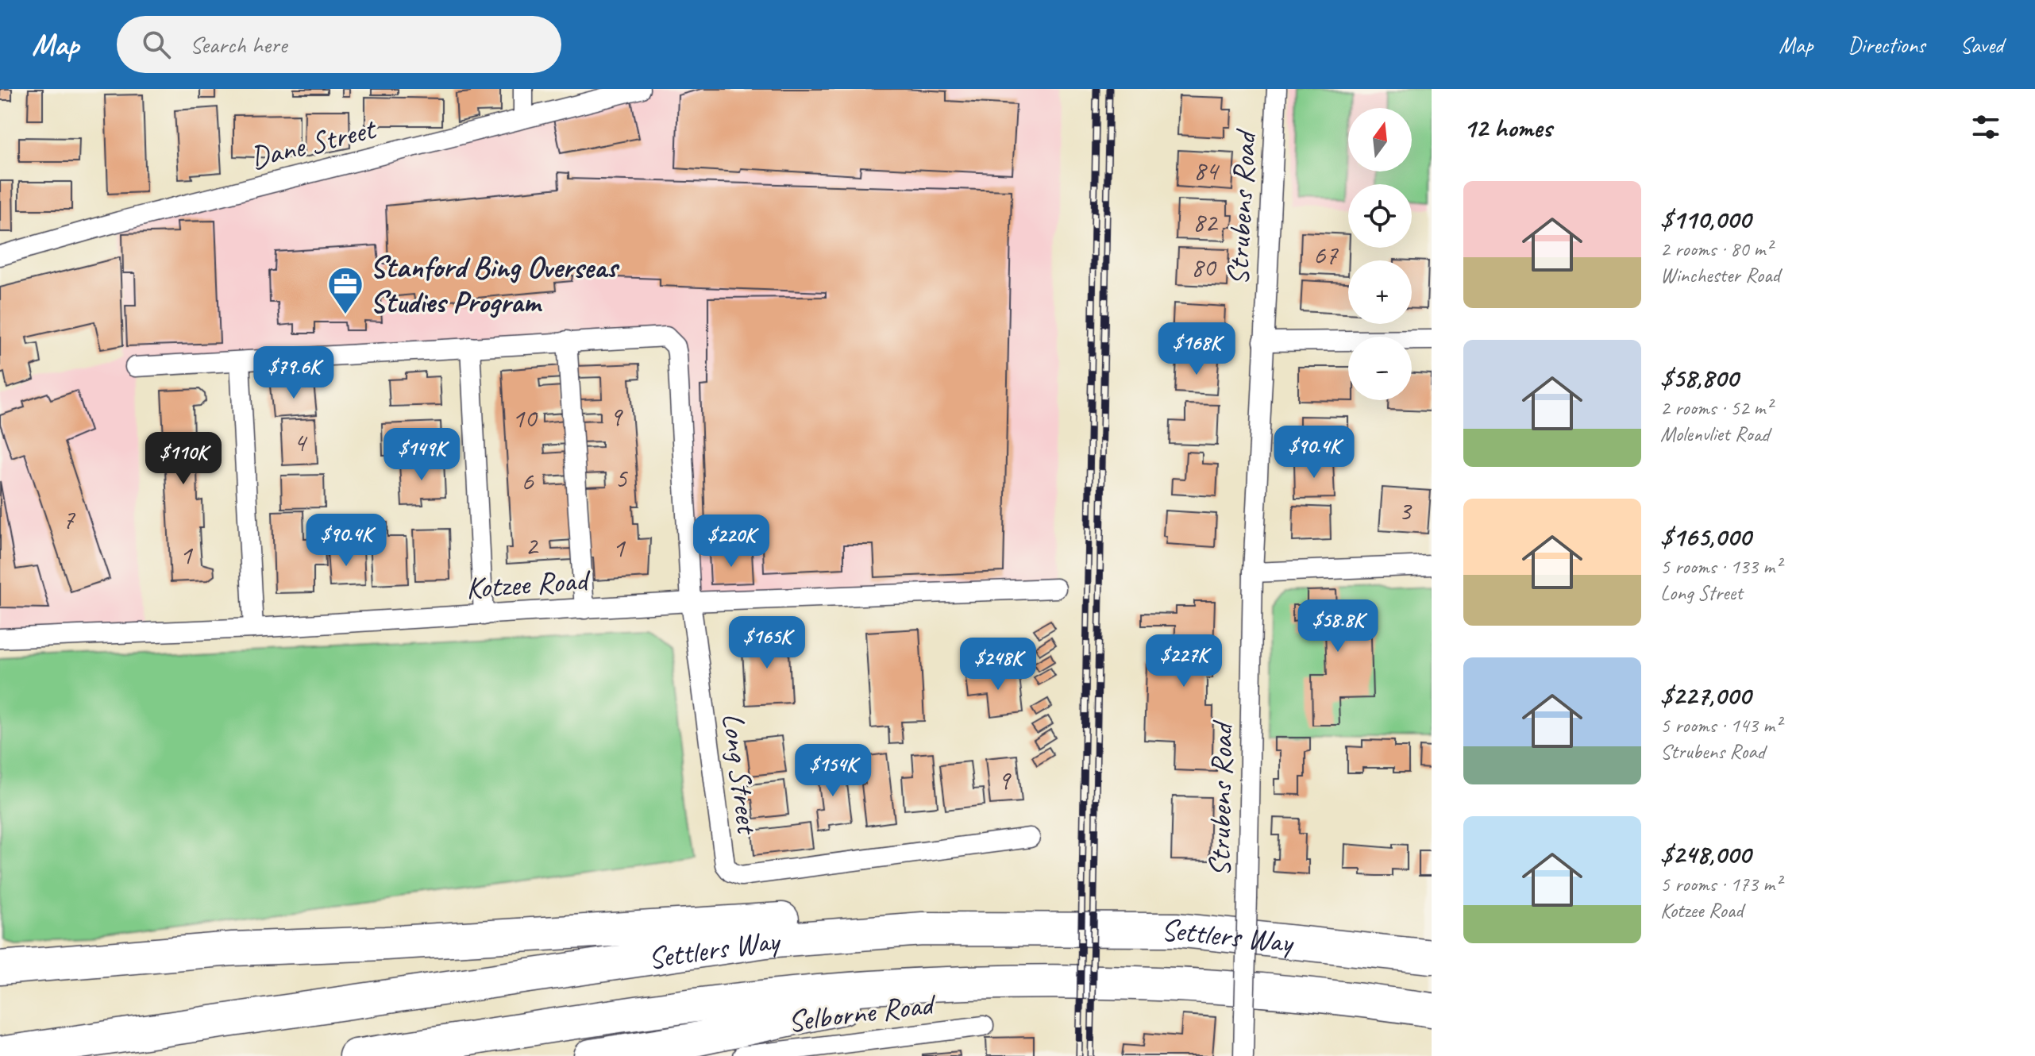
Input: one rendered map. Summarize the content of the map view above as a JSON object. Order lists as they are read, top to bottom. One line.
{"streets":{"highway":["Settlers Way"],"street":["Dane Street","Strubens Road","Kotzee Road","Long Street","Selborne Road"]},"crossings":[["Kotzee Road","Long Street"]],"places":{"office":["Stanford Bing Overseas Studies Program"]},"house_numbers":["84","82","67","80","9","10","4","5","6","3","7","2","1","1","9"],"north":"top","page":{"header":"Map","search":"Search here","nav":["Map","Directions","Saved"],"heading":"12 homes","map_buttons":["+","−"],"list":[{"name":"$110,000","note":"2 rooms · 80 m² · Winchester Road"},{"name":"$58,800","note":"2 rooms · 52 m² · Molenvliet Road"},{"name":"$165,000","note":"5 rooms · 133 m² · Long Street"},{"name":"$227,000","note":"5 rooms · 143 m² · Strubens Road"},{"name":"$248,000","note":"5 rooms · 173 m² · Kotzee Road"}],"price":["$168K","$79.6K","$90.4K","$149K","$110K","$90.4K","$220K","$58.8K","$165K","$227K","$248K","$154K"]}}
